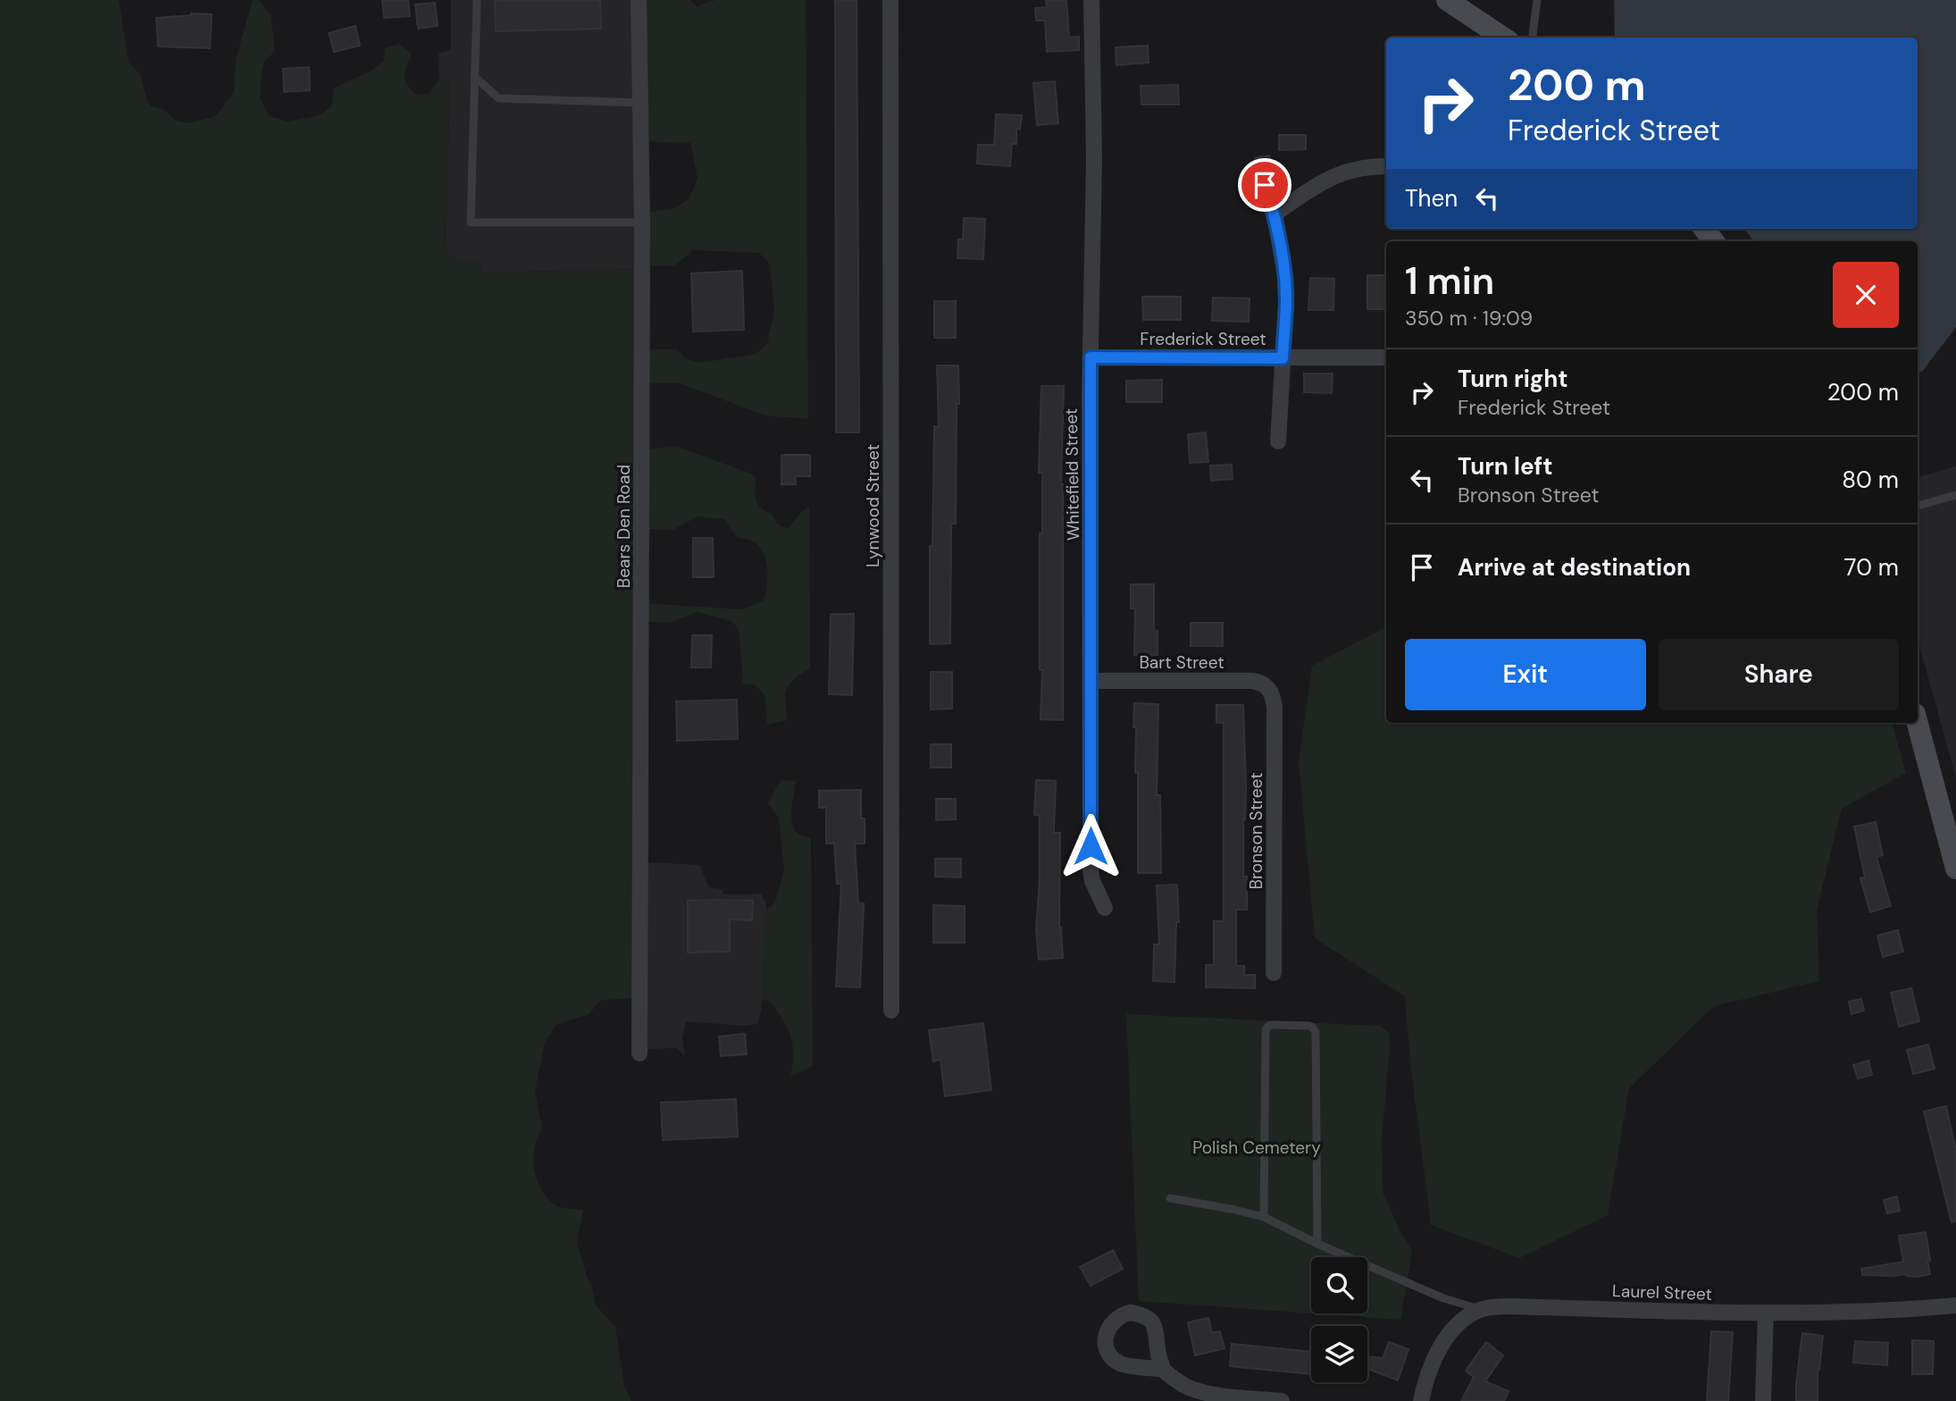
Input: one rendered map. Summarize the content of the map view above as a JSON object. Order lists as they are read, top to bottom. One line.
{"streets":{"street":["Frederick Street","Whitefield Street","Lynwood Street","Bears Den Road","Bart Street","Bronson Street","Laurel Street"]},"crossings":[["Frederick Street","Whitefield Street"],["Whitefield Street","Bart Street"],["Bart Street","Bronson Street"]],"parks":["Polish Cemetery"],"page":{"turn":["200 m","Frederick Street"],"then":"Then","heading":["1 min","350 m · 19:09"],"list":[{"name":"Turn right","note":"Frederick Street","value":"200 m"},{"name":"Turn left","note":"Bronson Street","value":"80 m"},{"name":"Arrive at destination","value":"70 m"}],"buttons":["Exit","Share"]}}
